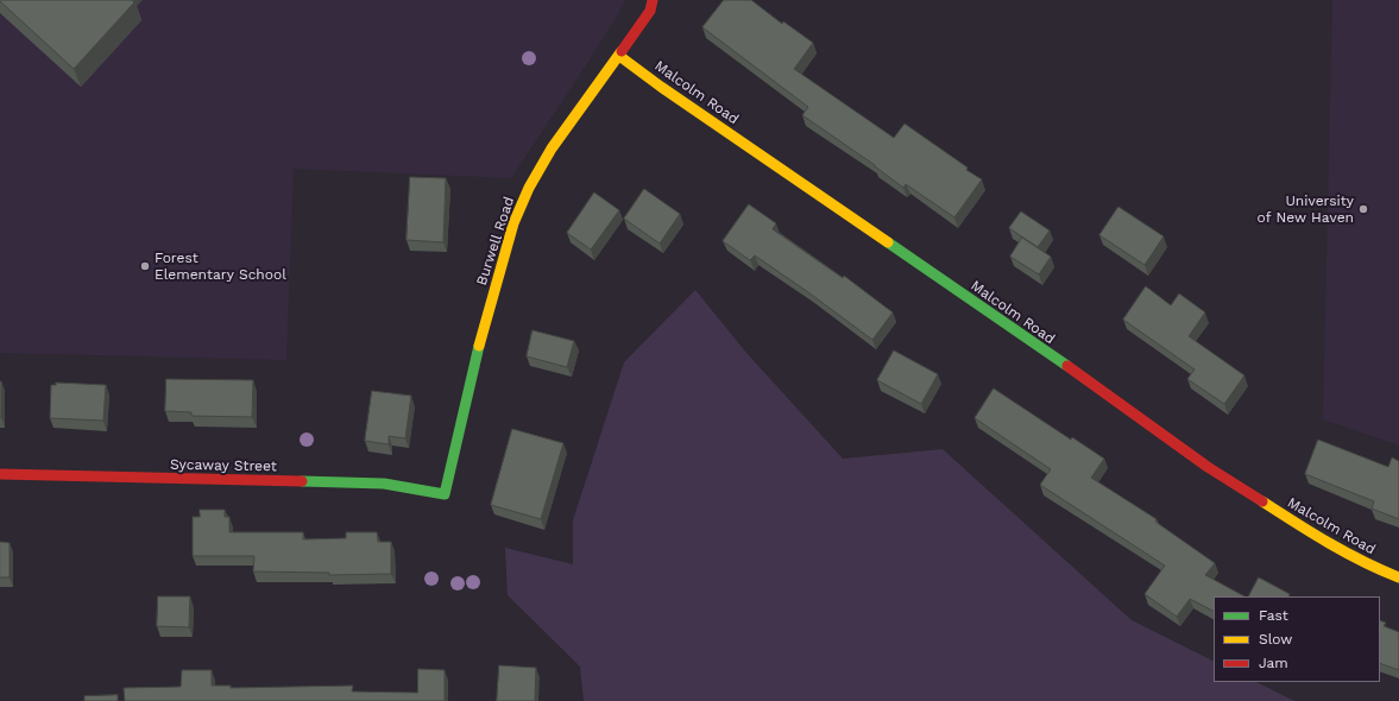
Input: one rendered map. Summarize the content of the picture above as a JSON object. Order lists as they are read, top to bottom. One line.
{"streets":{"street":["Malcolm Road","Burwell Road","Sycaway Street"]},"crossings":[["Malcolm Road","Burwell Road"],["Burwell Road","Sycaway Street"]],"places":["University of New Haven","Forest Elementary School"],"legend":["Fast","Slow","Jam"]}
